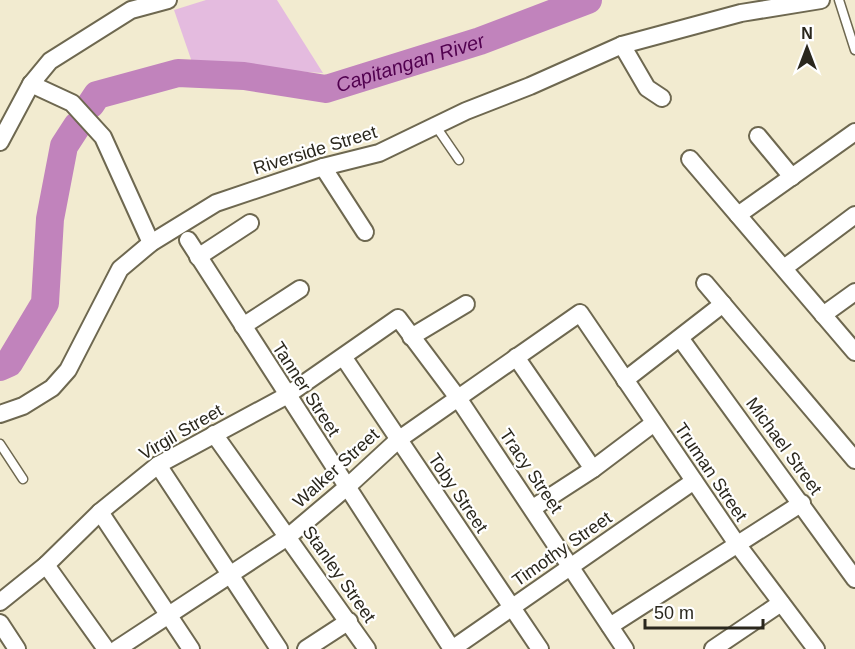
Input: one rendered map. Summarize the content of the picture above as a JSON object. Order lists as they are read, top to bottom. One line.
{"streets":{"street":["Riverside Street","Tanner Street","Virgil Street","Michael Street","Walker Street","Tracy Street","Truman Street","Toby Street","Timothy Street","Stanley Street"]},"crossings":[["Tanner Street","Virgil Street"],["Tanner Street","Walker Street"],["Tanner Street","Timothy Street"],["Virgil Street","Tracy Street"],["Virgil Street","Toby Street"],["Virgil Street","Stanley Street"],["Walker Street","Tracy Street"],["Walker Street","Truman Street"],["Walker Street","Toby Street"],["Walker Street","Stanley Street"],["Tracy Street","Timothy Street"],["Truman Street","Timothy Street"],["Toby Street","Timothy Street"]],"water":["Capitangan River"],"scale_bar":"50 m","north":"top"}
